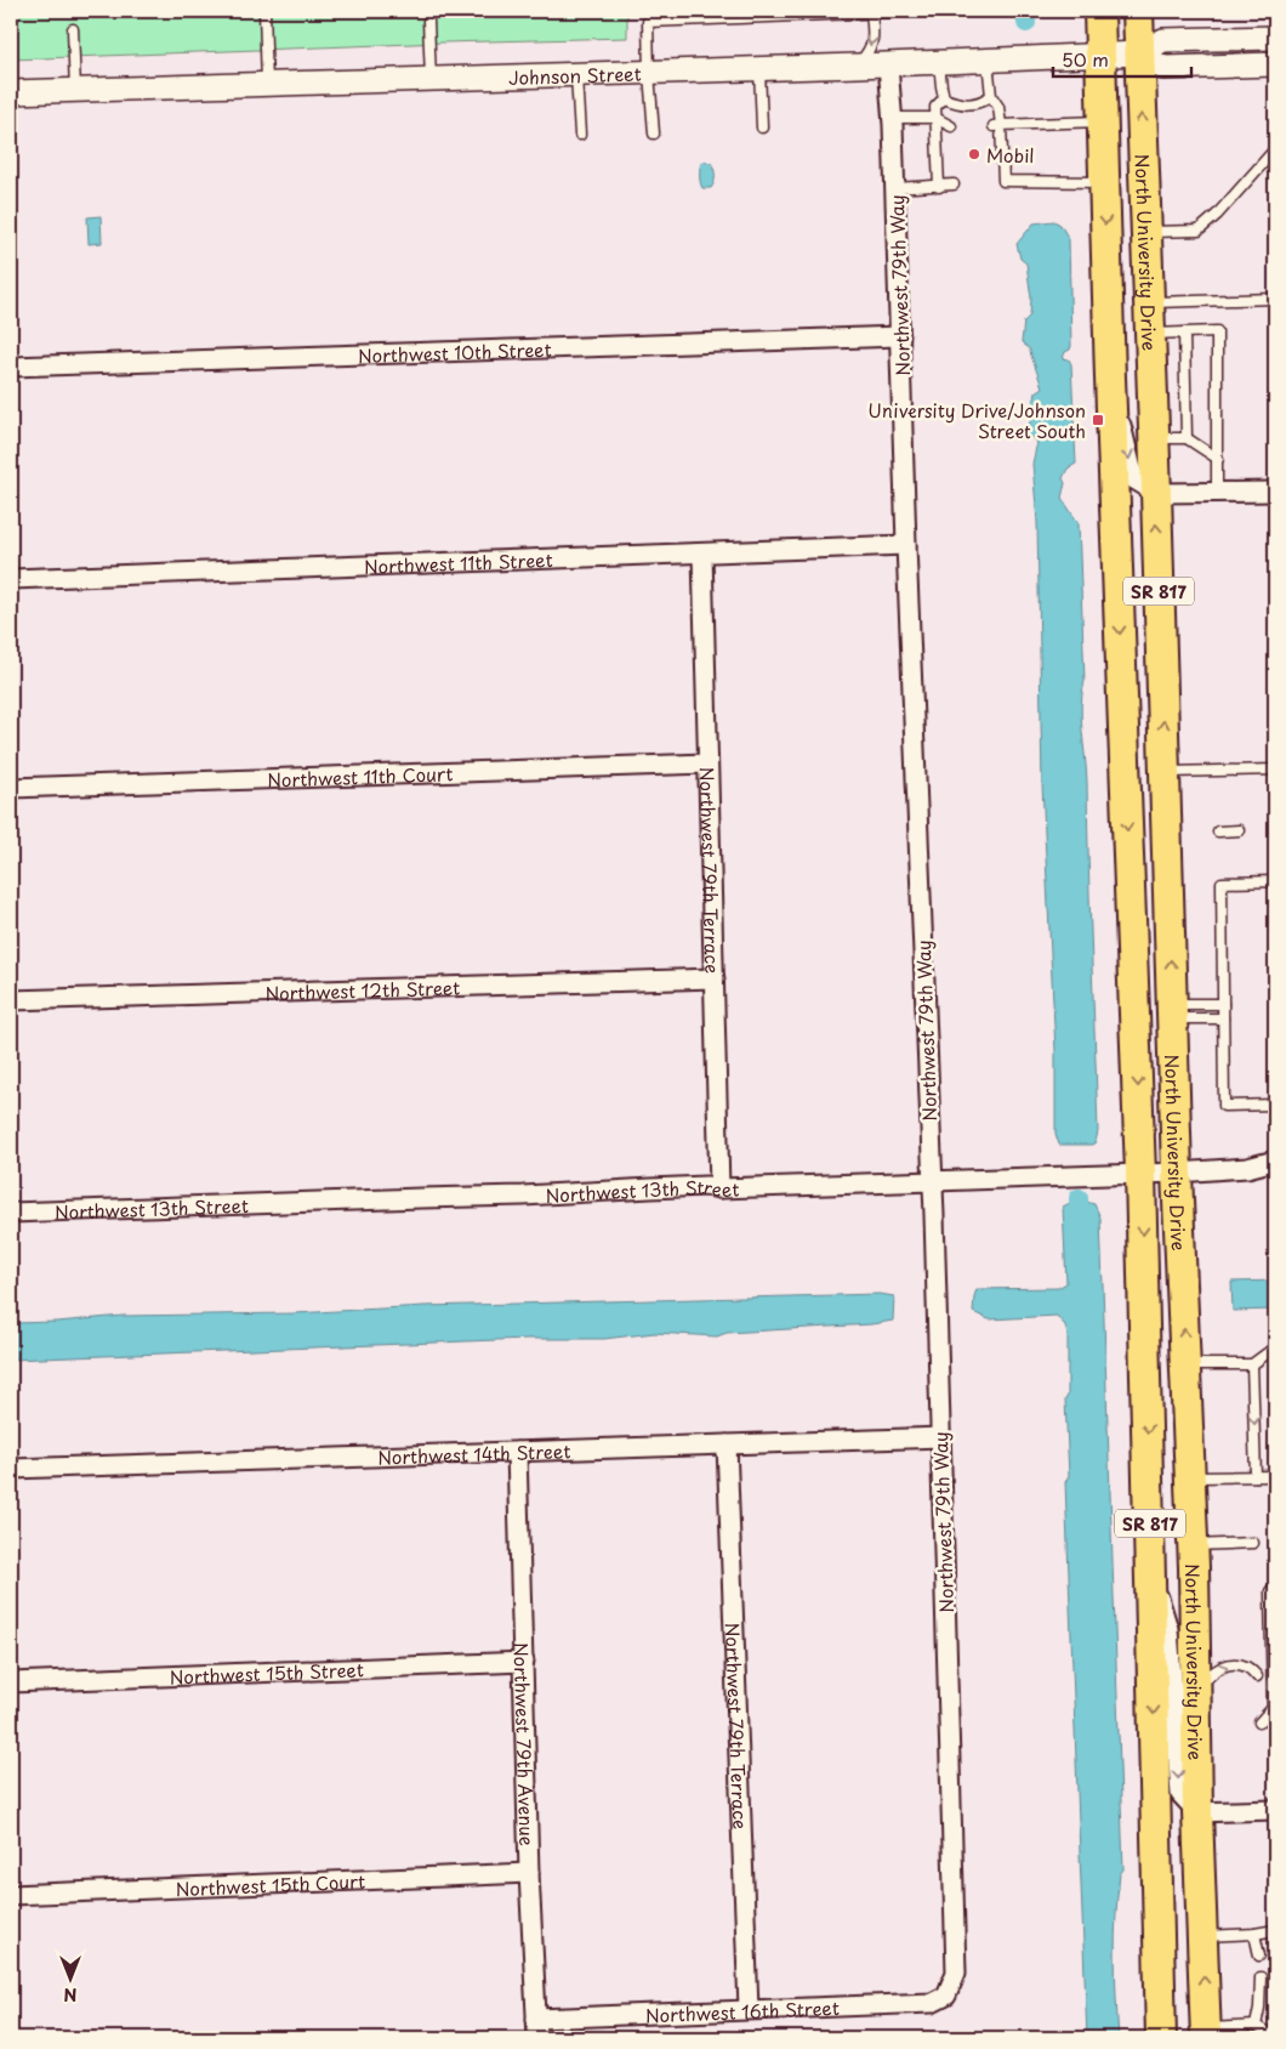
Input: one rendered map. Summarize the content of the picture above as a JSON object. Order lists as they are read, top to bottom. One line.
{"streets":{"main road":["North University Drive","SR 817"],"street":["Johnson Street","Northwest 79th Way","Northwest 10th Street","Northwest 11th Street","Northwest 11th Court","Northwest 79th Terrace","Northwest 12th Street","Northwest 13th Street","Northwest 14th Street","Northwest 15th Street","Northwest 79th Avenue","Northwest 15th Court","Northwest 16th Street"]},"crossings":[["Johnson Street","North University Drive"],["Johnson Street","Northwest 79th Way"],["North University Drive","Northwest 13th Street"],["Northwest 79th Way","Northwest 10th Street"],["Northwest 79th Way","Northwest 11th Street"],["Northwest 79th Way","Northwest 13th Street"],["Northwest 79th Way","Northwest 14th Street"],["Northwest 79th Way","Northwest 16th Street"],["Northwest 11th Street","Northwest 79th Terrace"],["Northwest 11th Court","Northwest 79th Terrace"],["Northwest 79th Terrace","Northwest 12th Street"],["Northwest 79th Terrace","Northwest 13th Street"],["Northwest 79th Terrace","Northwest 14th Street"],["Northwest 79th Terrace","Northwest 16th Street"],["Northwest 14th Street","Northwest 79th Avenue"],["Northwest 15th Street","Northwest 79th Avenue"],["Northwest 79th Avenue","Northwest 15th Court"],["Northwest 79th Avenue","Northwest 16th Street"]],"places":{"other":["Mobil"],"transit":["University Drive/Johnson Street South"]},"scale_bar":"50 m","north":"bottom"}
